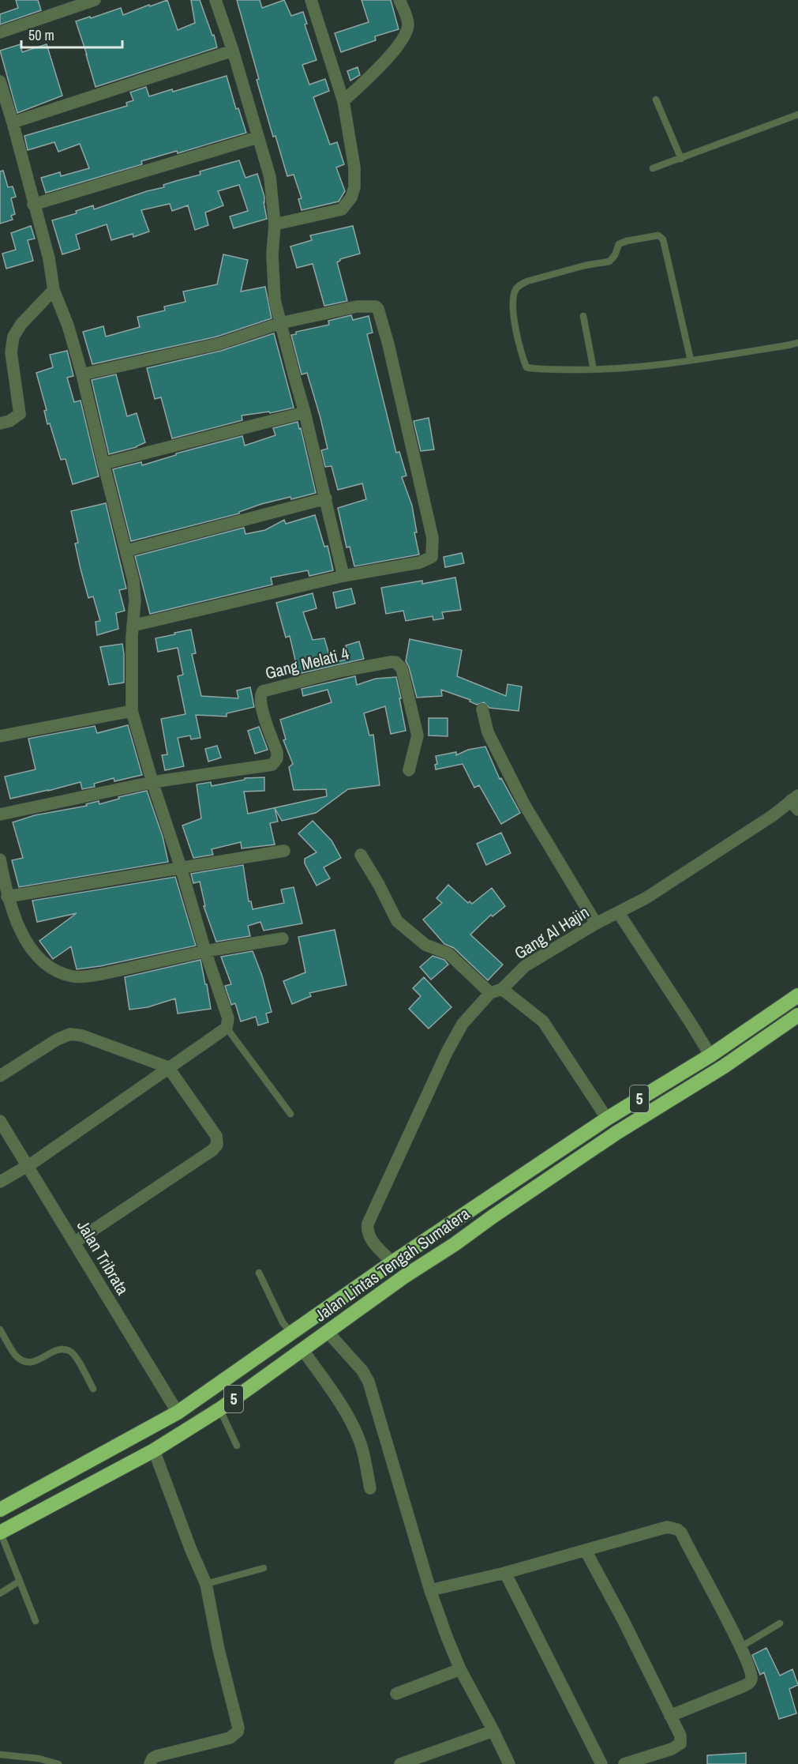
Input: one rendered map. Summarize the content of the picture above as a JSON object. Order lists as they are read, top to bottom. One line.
{"streets":{"highway":["5","Jalan Lintas Tengah Sumatera"],"street":["Gang Melati 4","Gang Al Hajin","Jalan Tribrata"]},"crossings":[["Gang Al Hajin","Jalan Lintas Tengah Sumatera"],["Jalan Tribrata","Jalan Lintas Tengah Sumatera"]],"scale_bar":"50 m"}
